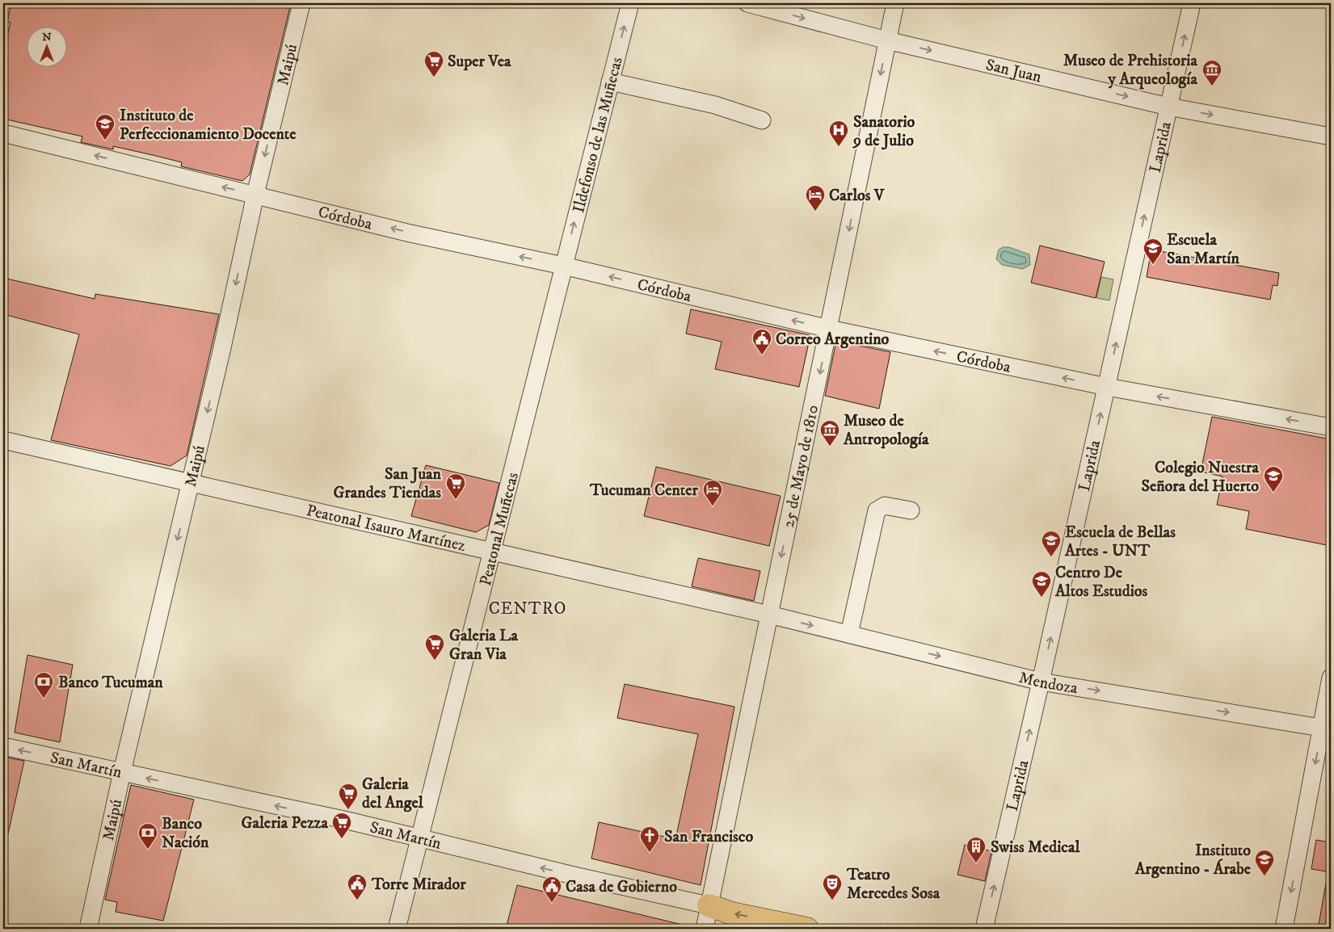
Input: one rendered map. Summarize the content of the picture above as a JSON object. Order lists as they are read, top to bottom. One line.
{"streets":{"main road":["San Martín"],"street":["Maipú","San Juan","Ildefonso de las Muñecas","Laprida","Córdoba","25 de Mayo de 1810","Peatonal Isauro Martínez","Peatonal Muñecas","Mendoza"]},"crossings":[["Maipú","Córdoba"],["Maipú","Peatonal Isauro Martínez"],["Maipú","San Martín"],["San Juan","Laprida"],["San Juan","25 de Mayo de 1810"],["Ildefonso de las Muñecas","Córdoba"],["Ildefonso de las Muñecas","Peatonal Muñecas"],["Laprida","Córdoba"],["Laprida","Mendoza"],["Córdoba","25 de Mayo de 1810"],["Córdoba","Peatonal Muñecas"],["25 de Mayo de 1810","Peatonal Isauro Martínez"],["25 de Mayo de 1810","Mendoza"],["25 de Mayo de 1810","San Martín"],["Peatonal Isauro Martínez","Peatonal Muñecas"],["Peatonal Isauro Martínez","Mendoza"],["Peatonal Muñecas","San Martín"]],"one_way":["Maipú","San Juan","Ildefonso de las Muñecas","Laprida","Córdoba","25 de Mayo de 1810","Mendoza","San Martín"],"districts":["CENTRO"],"places":{"supermarket":["Super Vea","San Juan Grandes Tiendas","Galeria La Gran Via","Galeria del Angel","Galeria Pezza"],"museum":["Museo de Prehistoria y Arqueología","Museo de Antropología"],"school or university":["Instituto de Perfeccionamiento Docente","Escuela San Martín","Colegio Nuestra Señora del Huerto","Escuela de Bellas Artes - UNT","Centro De Altos Estudios","Instituto Argentino - Árabe"],"hospital":["Sanatorio 9 de Julio"],"hotel":["Carlos V","Tucuman Center"],"public building":["Correo Argentino","Torre Mirador","Casa de Gobierno"],"bank":["Banco Tucuman","Banco Nación"],"church":["San Francisco"],"building":["Swiss Medical"],"theatre":["Teatro Mercedes Sosa"]},"north":"top"}
